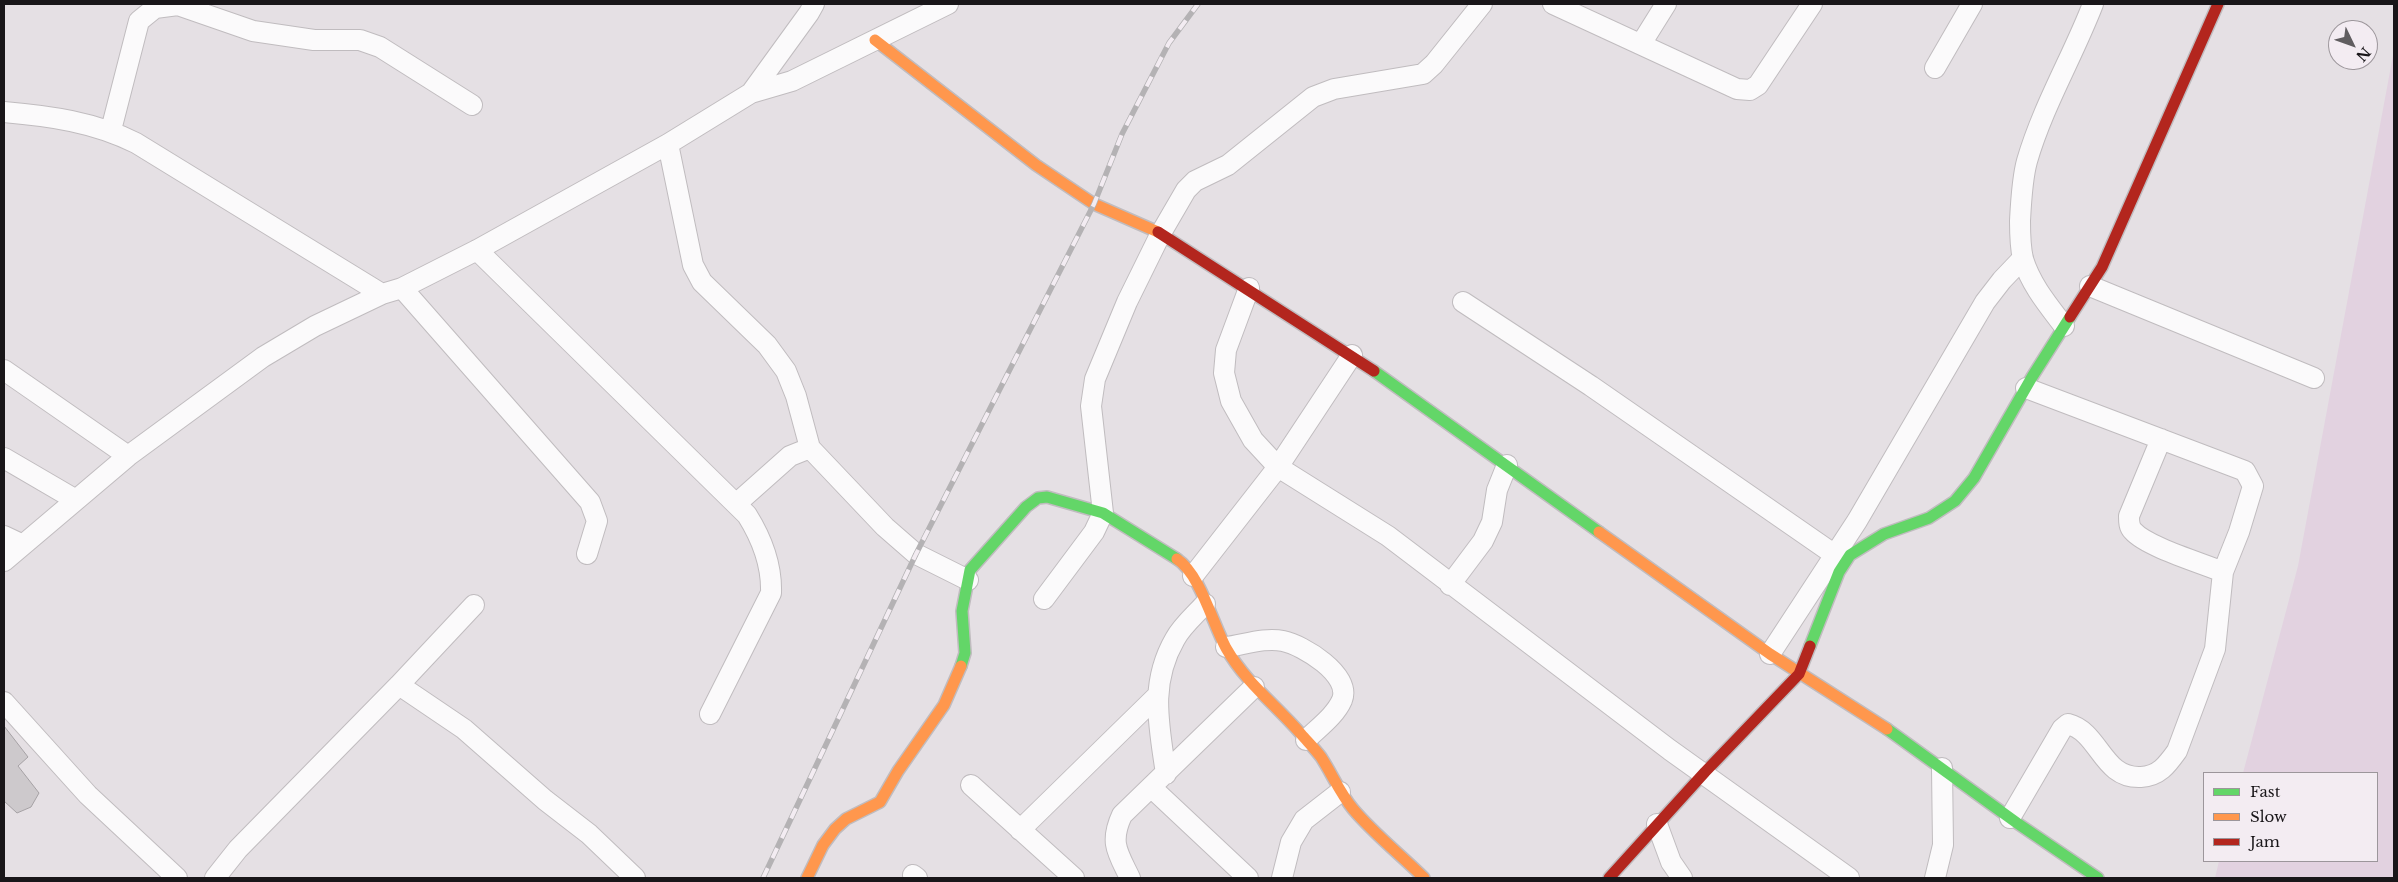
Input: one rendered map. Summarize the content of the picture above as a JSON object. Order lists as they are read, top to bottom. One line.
{"legend":["Fast","Slow","Jam"],"north":"bottom right"}
